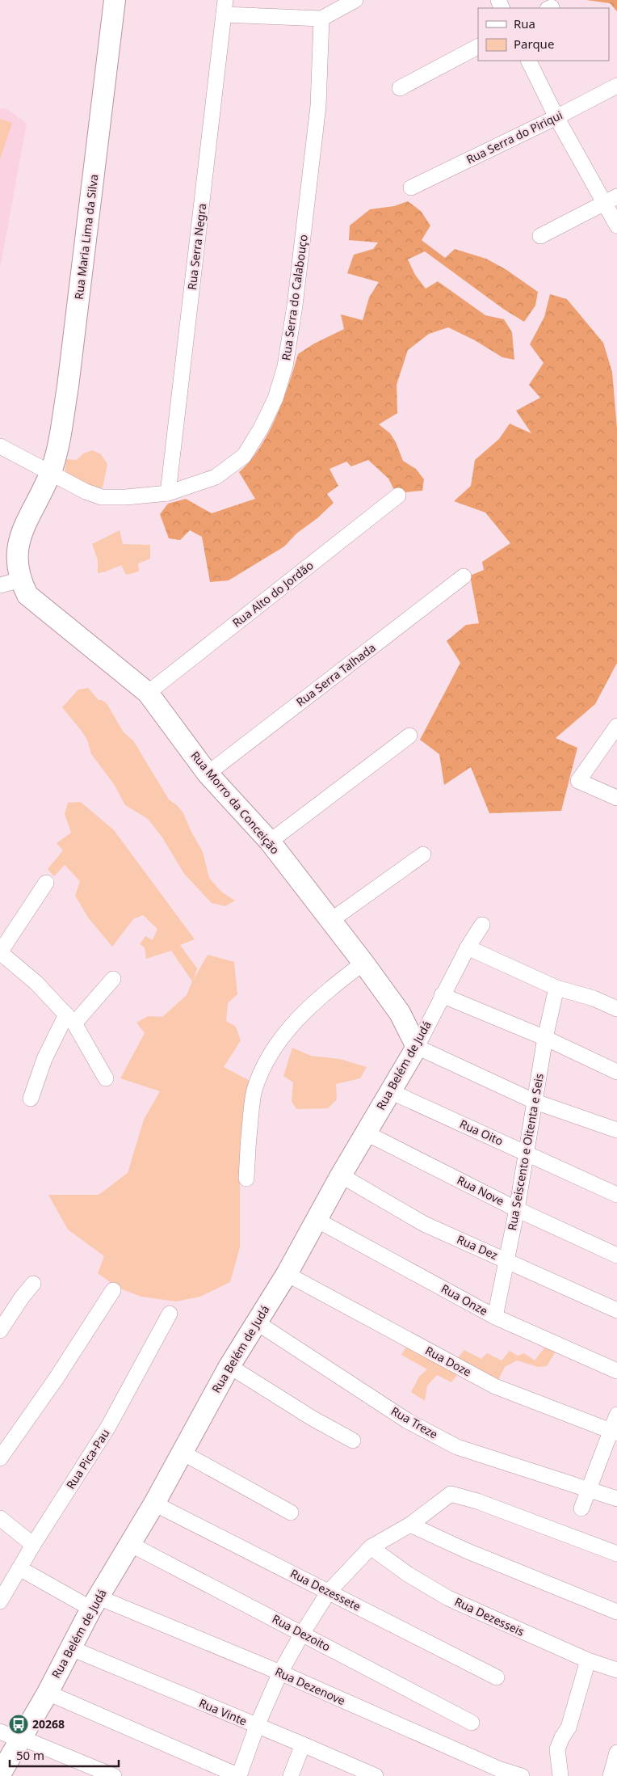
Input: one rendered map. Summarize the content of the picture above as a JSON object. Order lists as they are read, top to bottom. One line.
{"streets":{"street":["Rua Serra do Piriqui","Rua Maria Lima da Silva","Rua Serra Negra","Rua Serra do Calabouço","Rua Alto do Jordão","Rua Serra Talhada","Rua Morro da Conceição","Rua Belém de Judá","Rua Oito","Rua Seiscento e Oitenta e Seis","Rua Nove","Rua Dez","Rua Onze","Rua Doze","Rua Treze","Rua Pica-Pau","Rua Dezessete","Rua Dezesseis","Rua Dezoito","Rua Dezenove","Rua Vinte"]},"crossings":[["Rua Maria Lima da Silva","Rua Serra do Calabouço"],["Rua Maria Lima da Silva","Rua Morro da Conceição"],["Rua Serra Negra","Rua Serra do Calabouço"],["Rua Serra do Calabouço","Rua Morro da Conceição"],["Rua Alto do Jordão","Rua Morro da Conceição"],["Rua Serra Talhada","Rua Morro da Conceição"],["Rua Morro da Conceição","Rua Belém de Judá"],["Rua Belém de Judá","Rua Oito"],["Rua Belém de Judá","Rua Nove"],["Rua Belém de Judá","Rua Dez"],["Rua Belém de Judá","Rua Onze"],["Rua Belém de Judá","Rua Doze"],["Rua Belém de Judá","Rua Treze"],["Rua Belém de Judá","Rua Dezessete"],["Rua Belém de Judá","Rua Dezoito"],["Rua Belém de Judá","Rua Dezenove"],["Rua Belém de Judá","Rua Vinte"],["Rua Oito","Rua Seiscento e Oitenta e Seis"],["Rua Seiscento e Oitenta e Seis","Rua Nove"],["Rua Seiscento e Oitenta e Seis","Rua Dez"],["Rua Seiscento e Oitenta e Seis","Rua Onze"],["Rua Pica-Pau","Rua Dezenove"]],"places":{"bus stop":["20268"]},"legend":["Rua","Parque"],"scale_bar":"50 m"}
